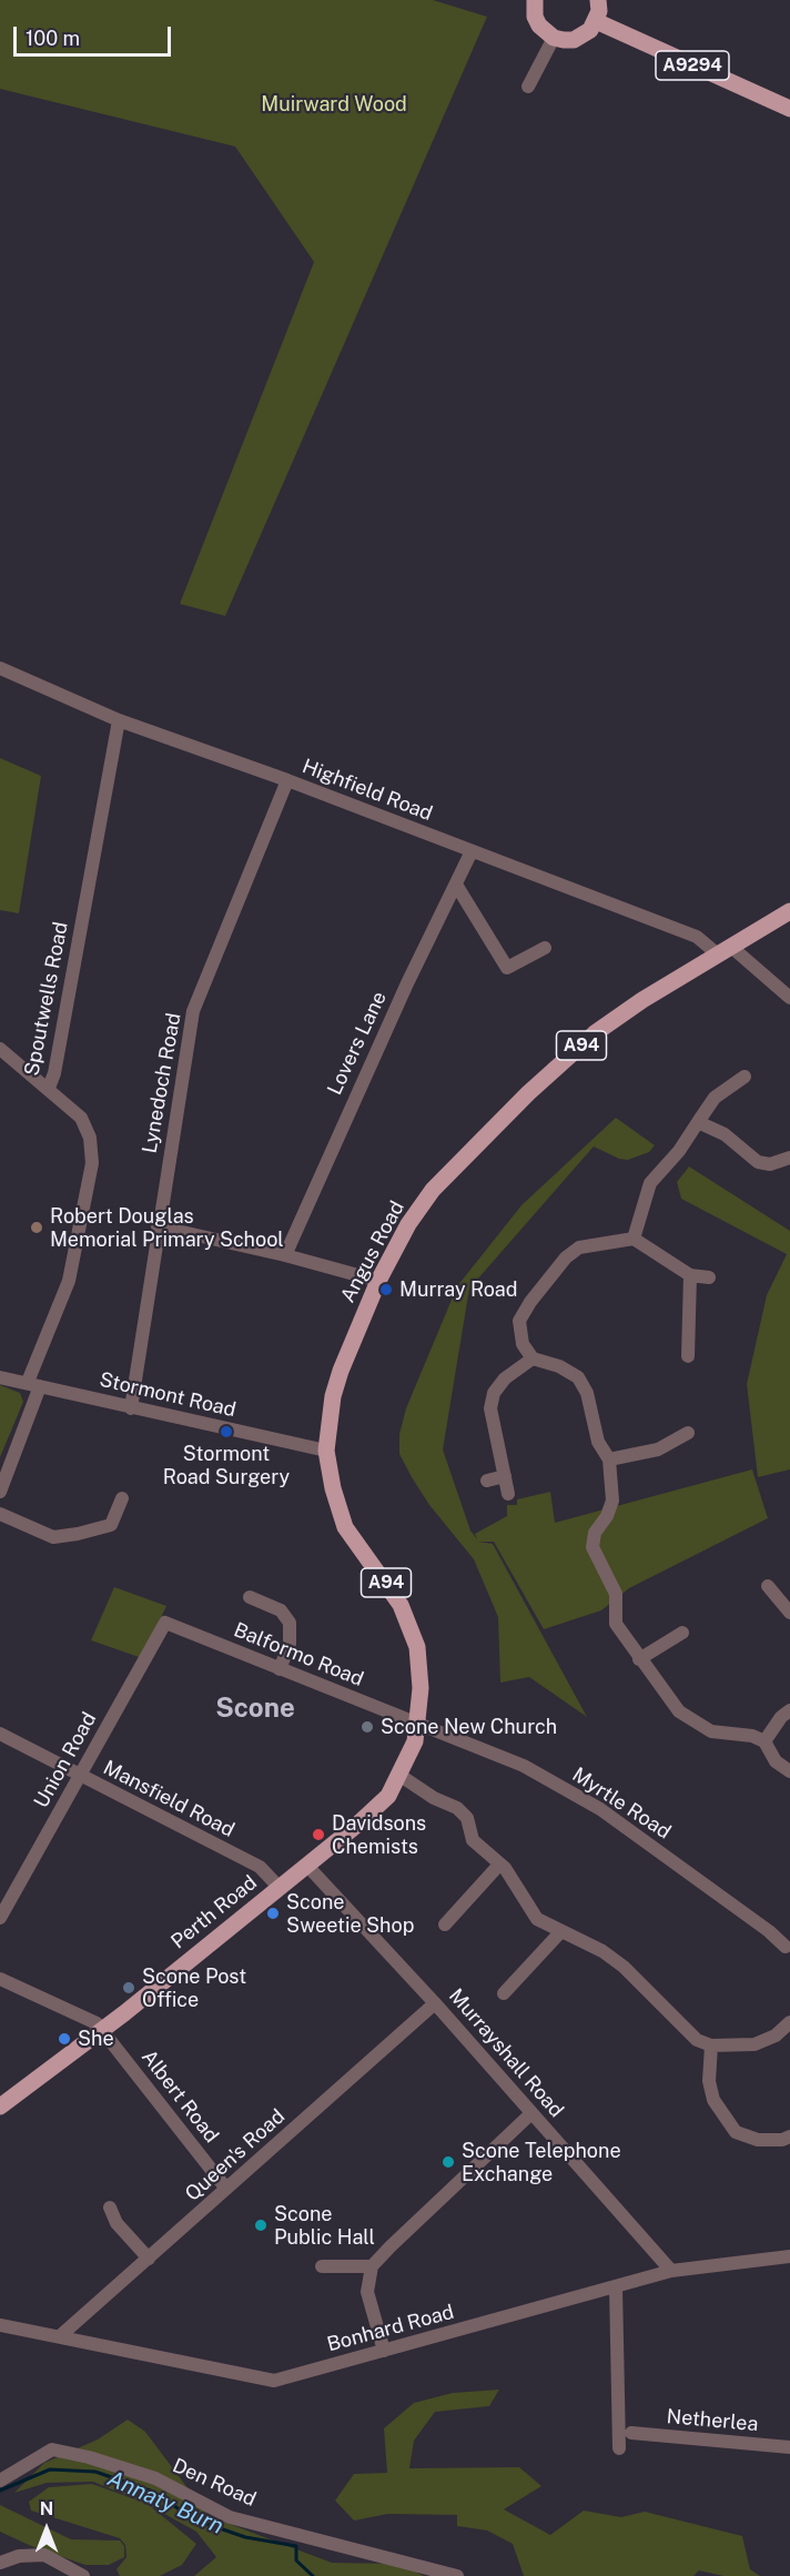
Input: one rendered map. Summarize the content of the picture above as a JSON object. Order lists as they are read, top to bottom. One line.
{"streets":{"main road":["A9294","A94","Angus Road","Perth Road"],"street":["Highfield Road","Spoutwells Road","Lovers Lane","Lynedoch Road","Stormont Road","Balformo Road","Union Road","Mansfield Road","Myrtle Road","Murrayshall Road","Albert Road","Queen's Road","Bonhard Road","Netherlea","Den Road"]},"crossings":[["Highfield Road","Spoutwells Road"],["Highfield Road","Lovers Lane"],["Highfield Road","Lynedoch Road"],["Highfield Road","Angus Road"],["Spoutwells Road","Stormont Road"],["Lynedoch Road","Stormont Road"],["Angus Road","Stormont Road"],["Angus Road","Balformo Road"],["Angus Road","Myrtle Road"],["Angus Road","Perth Road"],["Balformo Road","Union Road"],["Balformo Road","Myrtle Road"],["Balformo Road","Perth Road"],["Union Road","Mansfield Road"],["Mansfield Road","Perth Road"],["Myrtle Road","Perth Road"],["Perth Road","Murrayshall Road"],["Perth Road","Albert Road"],["Murrayshall Road","Queen's Road"],["Murrayshall Road","Bonhard Road"],["Albert Road","Queen's Road"],["Queen's Road","Bonhard Road"],["Bonhard Road","Netherlea"]],"districts":["Scone"],"water":["Annaty Burn"],"parks":["Muirward Wood"],"places":["Robert Douglas Memorial Primary School","Murray Road","Stormont Road Surgery","Scone New Church","Davidsons Chemists","Scone Sweetie Shop","Scone Post Office","She","Scone Telephone Exchange","Scone Public Hall"],"scale_bar":"100 m","north":"top"}
